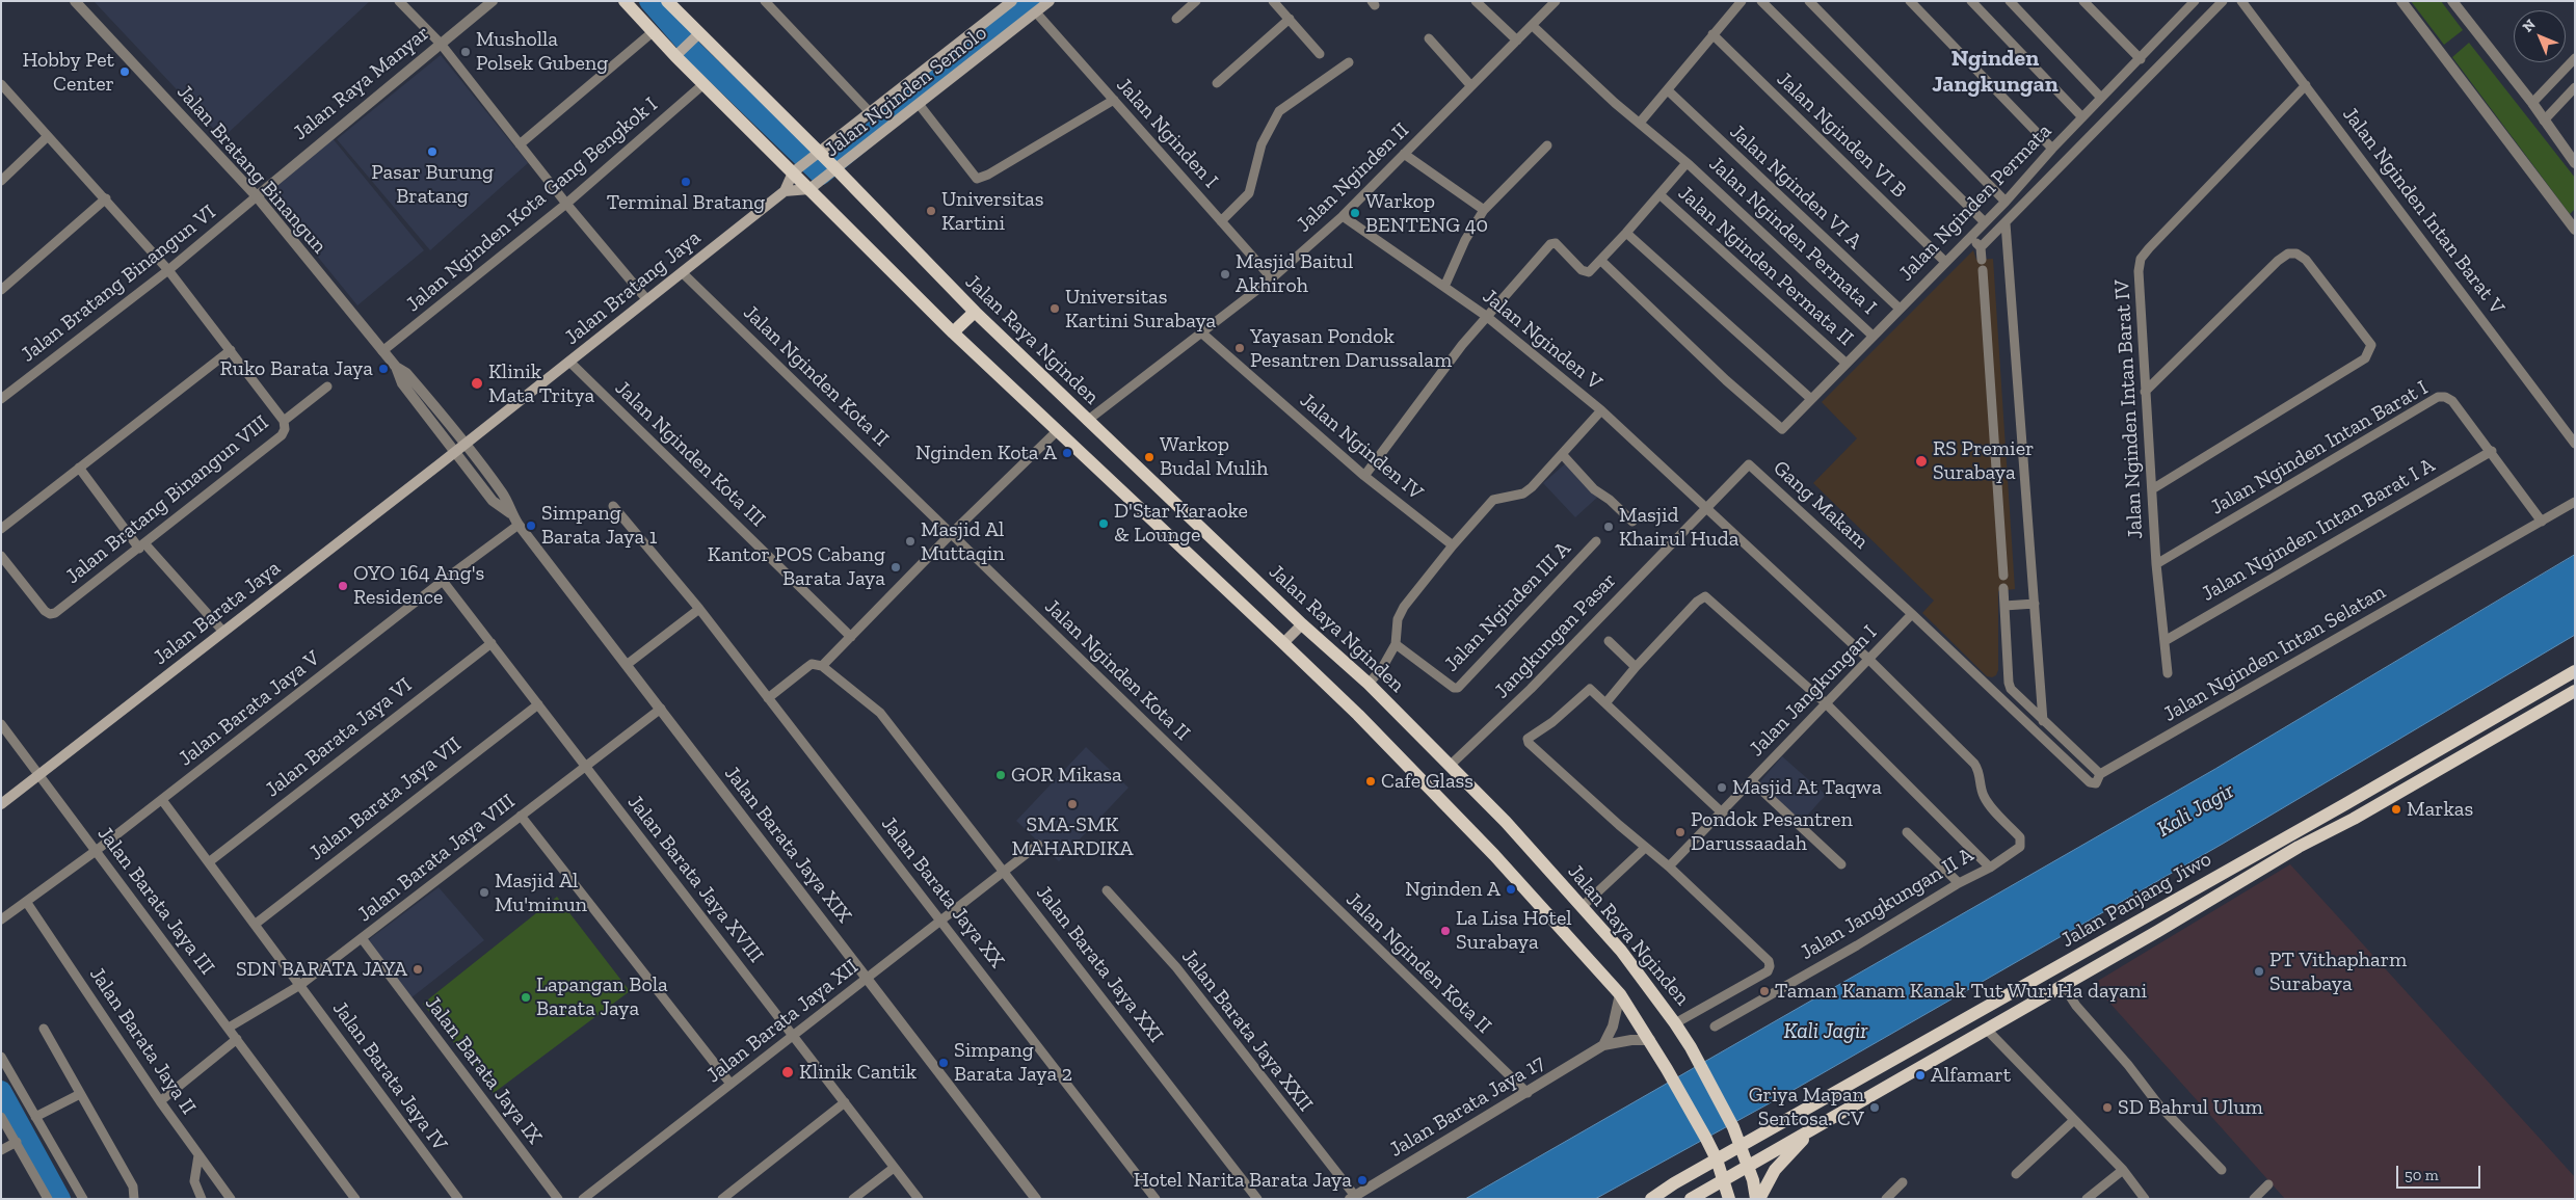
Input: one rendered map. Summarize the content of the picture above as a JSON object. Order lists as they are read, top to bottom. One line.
{"streets":{"main road":["Jalan Nginden Semolo","Jalan Bratang Jaya","Jalan Raya Nginden","Jalan Barata Jaya","Jalan Panjang Jiwo"],"street":["Jalan Raya Manyar","Jalan Nginden I","Jalan Nginden VI B","Jalan Bratang Binangun","Jalan Nginden II","Jalan Nginden VI A","Jalan Nginden Permata","Jalan Nginden Kota Gang Bengkok I","Jalan Nginden Intan Barat V","Jalan Nginden Permata I","Jalan Nginden Permata II","Jalan Bratang Binangun VI","Jalan Nginden V","Jalan Nginden Kota II","Jalan Nginden Intan Barat IV","Jalan Nginden IV","Jalan Nginden Intan Barat I","Jalan Nginden Kota III","Jalan Bratang Binangun VIII","Gang Makam","Jalan Nginden Intan Barat I A","Jalan Nginden III A","Jangkungan Pasar","Jalan Nginden Intan Selatan","Jalan Jangkungan I","Jalan Barata Jaya V","Jalan Barata Jaya VI","Jalan Barata Jaya VII","Jalan Barata Jaya XIX","Jalan Barata Jaya VIII","Jalan Barata Jaya XVIII","Jalan Barata Jaya XX","Jalan Barata Jaya III","Jalan Jangkungan II A","Jalan Barata Jaya XXI","Jalan Barata Jaya XII","Jalan Barata Jaya XXII","Jalan Barata Jaya II","Jalan Barata Jaya IX","Jalan Barata Jaya IV","Jalan Barata Jaya 17"]},"crossings":[["Jalan Raya Manyar","Jalan Bratang Binangun"],["Jalan Raya Manyar","Jalan Bratang Binangun VI"],["Jalan Nginden Semolo","Jalan Nginden I"],["Jalan Nginden Semolo","Jalan Bratang Jaya"],["Jalan Nginden Semolo","Jalan Raya Nginden"],["Jalan Nginden I","Jalan Nginden II"],["Jalan Nginden VI B","Jalan Nginden Permata"],["Jalan Bratang Binangun","Jalan Nginden Kota Gang Bengkok I"],["Jalan Bratang Binangun","Jalan Bratang Binangun VI"],["Jalan Bratang Binangun","Jalan Bratang Jaya"],["Jalan Bratang Binangun","Jalan Barata Jaya"],["Jalan Bratang Binangun","Jalan Barata Jaya XIX"],["Jalan Nginden II","Jalan Raya Nginden"],["Jalan Nginden II","Jalan Nginden V"],["Jalan Nginden II","Jalan Nginden IV"],["Jalan Nginden VI A","Jalan Nginden Permata"],["Jalan Nginden Permata","Jalan Nginden Permata I"],["Jalan Nginden Permata","Jalan Nginden Permata II"],["Jalan Nginden Intan Barat V","Jalan Nginden Intan Barat IV"],["Jalan Bratang Binangun VI","Jalan Bratang Binangun VIII"],["Jalan Bratang Jaya","Jalan Nginden Kota II"],["Jalan Bratang Jaya","Jalan Nginden Kota III"],["Jalan Bratang Jaya","Jalan Barata Jaya"],["Jalan Raya Nginden","Jangkungan Pasar"],["Jalan Raya Nginden","Jalan Panjang Jiwo"],["Jalan Nginden V","Gang Makam"],["Jalan Nginden V","Jangkungan Pasar"],["Jalan Nginden V","Jalan Jangkungan I"],["Jalan Nginden V","Jalan Jangkungan II A"],["Jalan Nginden Kota II","Jalan Barata Jaya 17"],["Jalan Nginden Intan Barat IV","Jalan Nginden Intan Barat I"],["Jalan Nginden Intan Barat IV","Jalan Nginden Intan Barat I A"],["Jalan Nginden Intan Barat I","Jalan Nginden Intan Barat I A"],["Jalan Nginden Intan Barat I","Jalan Nginden Intan Selatan"],["Gang Makam","Jangkungan Pasar"],["Gang Makam","Jalan Jangkungan I"],["Jalan Barata Jaya","Jalan Barata Jaya III"],["Jalan Jangkungan I","Jalan Jangkungan II A"],["Jalan Barata Jaya V","Jalan Barata Jaya XIX"],["Jalan Barata Jaya V","Jalan Barata Jaya XVIII"],["Jalan Barata Jaya V","Jalan Barata Jaya III"],["Jalan Barata Jaya V","Jalan Barata Jaya II"],["Jalan Barata Jaya V","Jalan Barata Jaya IV"],["Jalan Barata Jaya VI","Jalan Barata Jaya XVIII"],["Jalan Barata Jaya VI","Jalan Barata Jaya IV"],["Jalan Barata Jaya VII","Jalan Barata Jaya XVIII"],["Jalan Barata Jaya VII","Jalan Barata Jaya IV"],["Jalan Barata Jaya XIX","Jalan Barata Jaya VIII"],["Jalan Barata Jaya XIX","Jalan Barata Jaya XII"],["Jalan Barata Jaya VIII","Jalan Barata Jaya XVIII"],["Jalan Barata Jaya VIII","Jalan Barata Jaya III"],["Jalan Barata Jaya VIII","Jalan Barata Jaya IX"],["Jalan Barata Jaya VIII","Jalan Barata Jaya IV"],["Jalan Barata Jaya XVIII","Jalan Barata Jaya XII"],["Jalan Barata Jaya XX","Jalan Barata Jaya XII"],["Jalan Barata Jaya XXI","Jalan Barata Jaya XII"],["Jalan Barata Jaya XXII","Jalan Barata Jaya 17"]],"districts":["Nginden Jangkungan"],"water":["Kali Jagir"],"places":["Musholla Polsek Gubeng","Hobby Pet Center","Pasar Burung Bratang","Terminal Bratang","Universitas Kartini","Warkop BENTENG 40","Masjid Baitul Akhiroh","Universitas Kartini Surabaya","Yayasan Pondok Pesantren Darussalam","Ruko Barata Jaya","Klinik Mata Tritya","Nginden Kota A","Warkop Budal Mulih","RS Premier Surabaya","D'Star Karaoke & Lounge","Simpang Barata Jaya 1","Masjid Khairul Huda","Masjid Al Muttaqin","Kantor POS Cabang Barata Jaya","OYO 164 Ang's Residence","GOR Mikasa","Cafe Glass","Masjid At Taqwa","SMA-SMK MAHARDIKA","Markas","Pondok Pesantren Darussaadah","Nginden A","Masjid Al Mu'minun","La Lisa Hotel Surabaya","SDN BARATA JAYA","PT Vithapharm Surabaya","Taman Kanam Kanak Tut Wuri Ha dayani","Lapangan Bola Barata Jaya","Simpang Barata Jaya 2","Klinik Cantik","Alfamart","Griya Mapan Sentosa. CV","SD Bahrul Ulum","Hotel Narita Barata Jaya"],"scale_bar":"50 m","north":"top left"}
